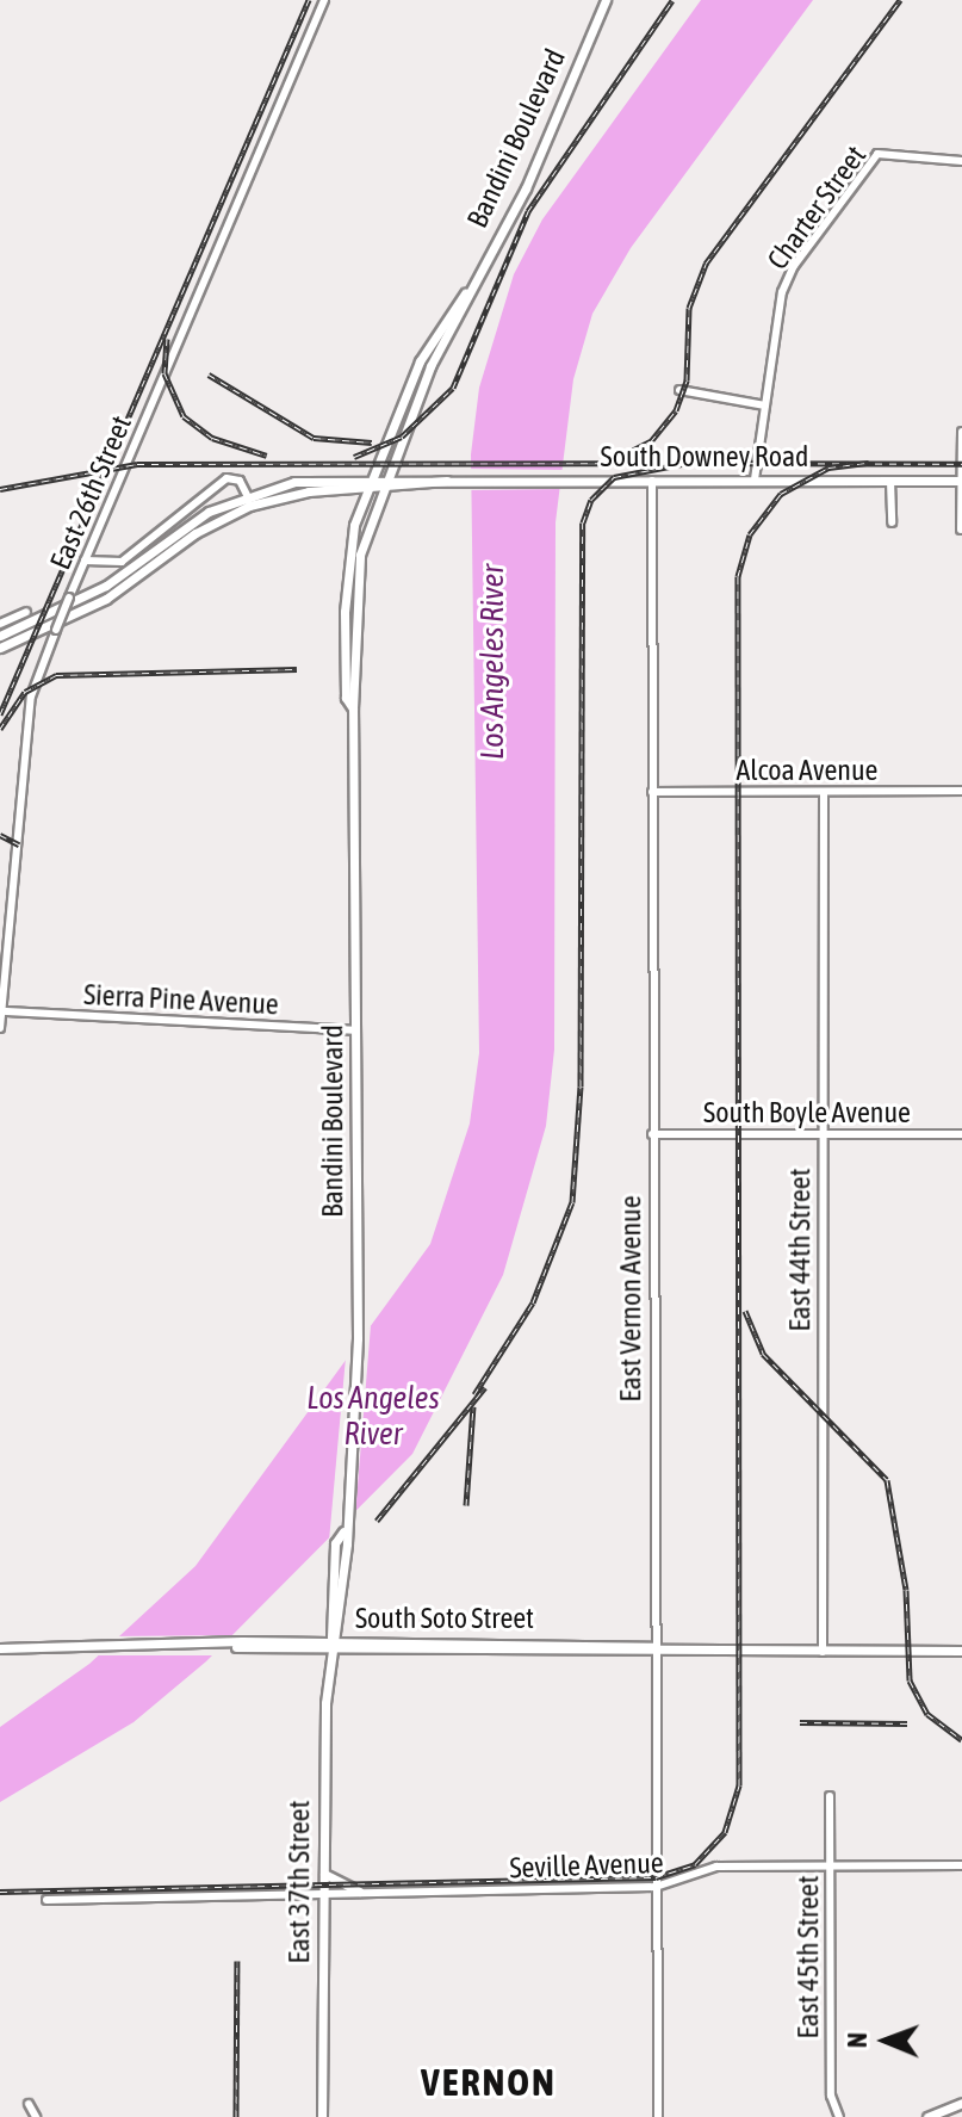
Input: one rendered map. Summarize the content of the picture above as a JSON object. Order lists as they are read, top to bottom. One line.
{"streets":{"main road":["Bandini Boulevard","South Downey Road","South Soto Street","East 37th Street"],"street":["Charter Street","East 26th Street","Alcoa Avenue","Sierra Pine Avenue","South Boyle Avenue","East 44th Street","East Vernon Avenue","Seville Avenue","East 45th Street"]},"crossings":[["Bandini Boulevard","South Downey Road"],["Bandini Boulevard","Sierra Pine Avenue"],["Bandini Boulevard","South Soto Street"],["Bandini Boulevard","East 37th Street"],["Charter Street","South Downey Road"],["South Downey Road","East Vernon Avenue"],["East 26th Street","Sierra Pine Avenue"],["Alcoa Avenue","East 44th Street"],["Alcoa Avenue","East Vernon Avenue"],["South Boyle Avenue","East 44th Street"],["South Boyle Avenue","East Vernon Avenue"],["East 44th Street","South Soto Street"],["East Vernon Avenue","South Soto Street"],["East Vernon Avenue","Seville Avenue"],["South Soto Street","East 37th Street"],["Seville Avenue","East 37th Street"],["Seville Avenue","East 45th Street"]],"districts":["VERNON"],"water":["Los Angeles River"],"north":"left"}
